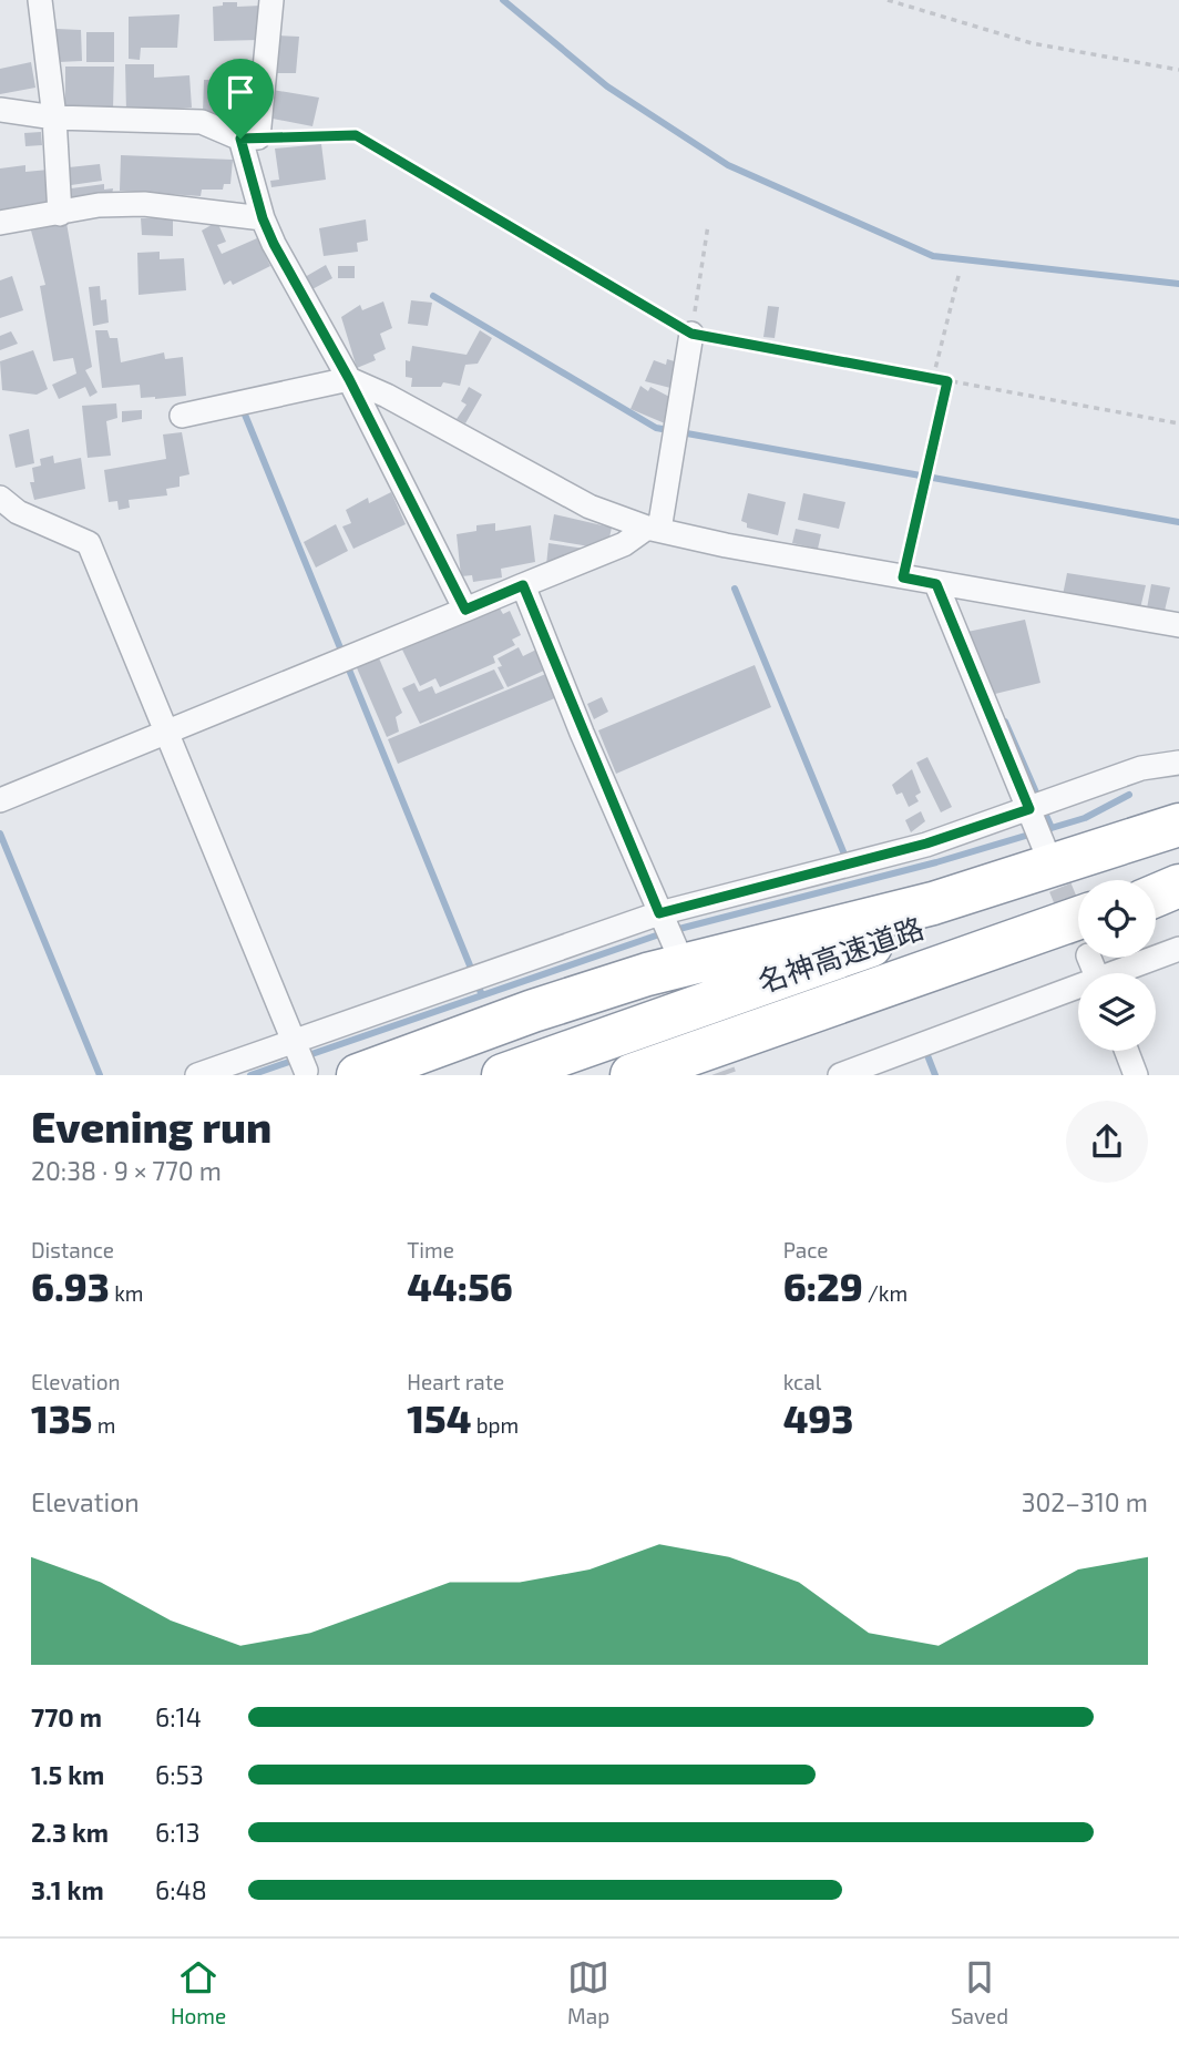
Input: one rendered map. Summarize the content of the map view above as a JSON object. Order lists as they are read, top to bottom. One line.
{"streets":{"highway":["名神高速道路"]},"page":{"heading":["Evening run","20:38 · 9 × 770 m"],"stats":[["Distance","6.93 km"],["Time","44:56"],["Pace","6:29 /km"],["Elevation","135 m"],["Heart rate","154 bpm"],["kcal","493"]],"chart":["Elevation","302–310 m"],"list":[{"name":"770 m","note":"6:14"},{"name":"1.5 km","note":"6:53"},{"name":"2.3 km","note":"6:13"},{"name":"3.1 km","note":"6:48"}],"tabs":["Home","Map","Saved"]}}
